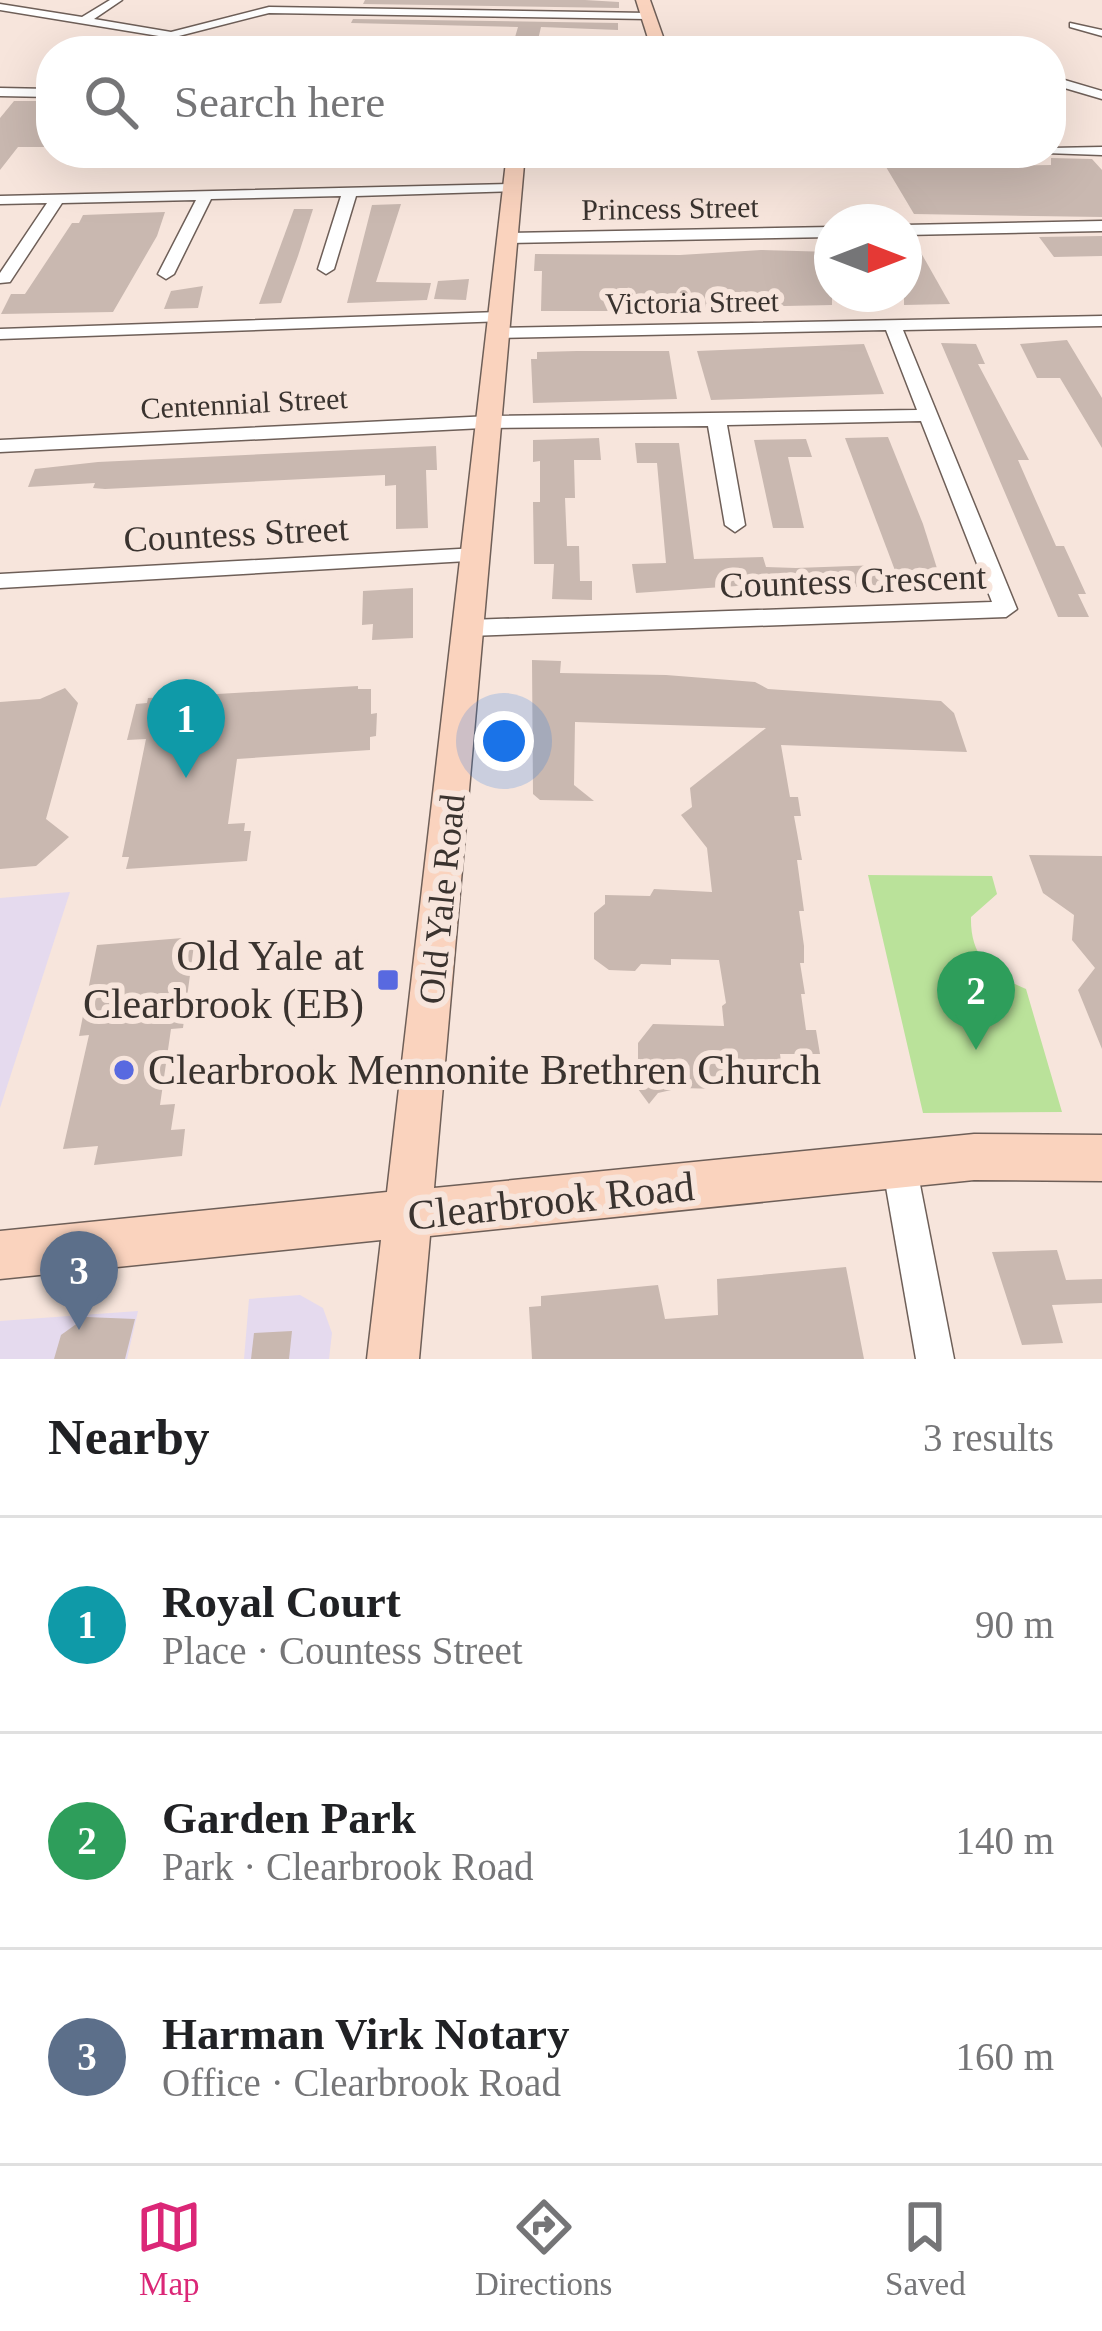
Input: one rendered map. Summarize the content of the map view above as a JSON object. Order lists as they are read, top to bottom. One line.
{"streets":{"street":["Princess Street","Victoria Street","Centennial Street","Countess Street","Countess Crescent","Old Yale Road","Clearbrook Road"]},"crossings":[["Princess Street","Old Yale Road"],["Victoria Street","Countess Crescent"],["Victoria Street","Old Yale Road"],["Centennial Street","Countess Crescent"],["Centennial Street","Old Yale Road"],["Countess Street","Old Yale Road"],["Countess Crescent","Old Yale Road"],["Old Yale Road","Clearbrook Road"]],"places":{"transit":["Old Yale at Clearbrook (EB)"],"other":["Clearbrook Mennonite Brethren Church"]},"north":"right","page":{"search":"Search here","pins":["1","2","3"],"heading":["Nearby","3 results"],"list":[{"mark":"1","name":"Royal Court","note":"Place · Countess Street","value":"90 m"},{"mark":"2","name":"Garden Park","note":"Park · Clearbrook Road","value":"140 m"},{"mark":"3","name":"Harman Virk Notary","note":"Office · Clearbrook Road","value":"160 m"}],"nav":["Map","Directions","Saved"]}}
